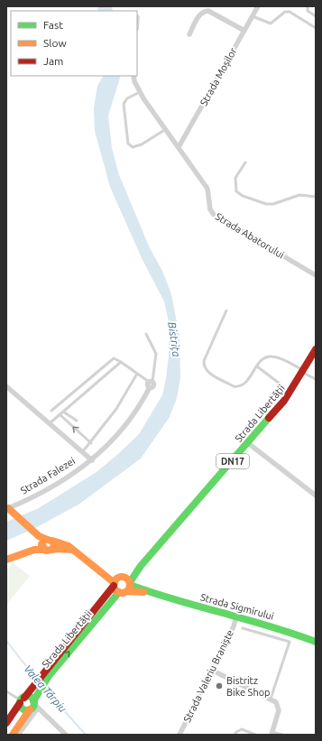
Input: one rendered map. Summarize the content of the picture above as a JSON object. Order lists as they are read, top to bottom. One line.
{"streets":{"main road":["Strada Libertății","DN17","Strada Sigmirului"],"street":["Strada Moșilor","Strada Abatorului","Strada Falezei","Strada Valeriu Braniște"]},"crossings":[["Strada Moșilor","Strada Abatorului"],["Strada Libertății","DN17"],["Strada Libertății","Strada Sigmirului"],["Strada Sigmirului","Strada Valeriu Braniște"]],"water":["Bistrița","Valea Tărpiu"],"places":["Bistritz Bike Shop"],"legend":["Fast","Slow","Jam"]}
